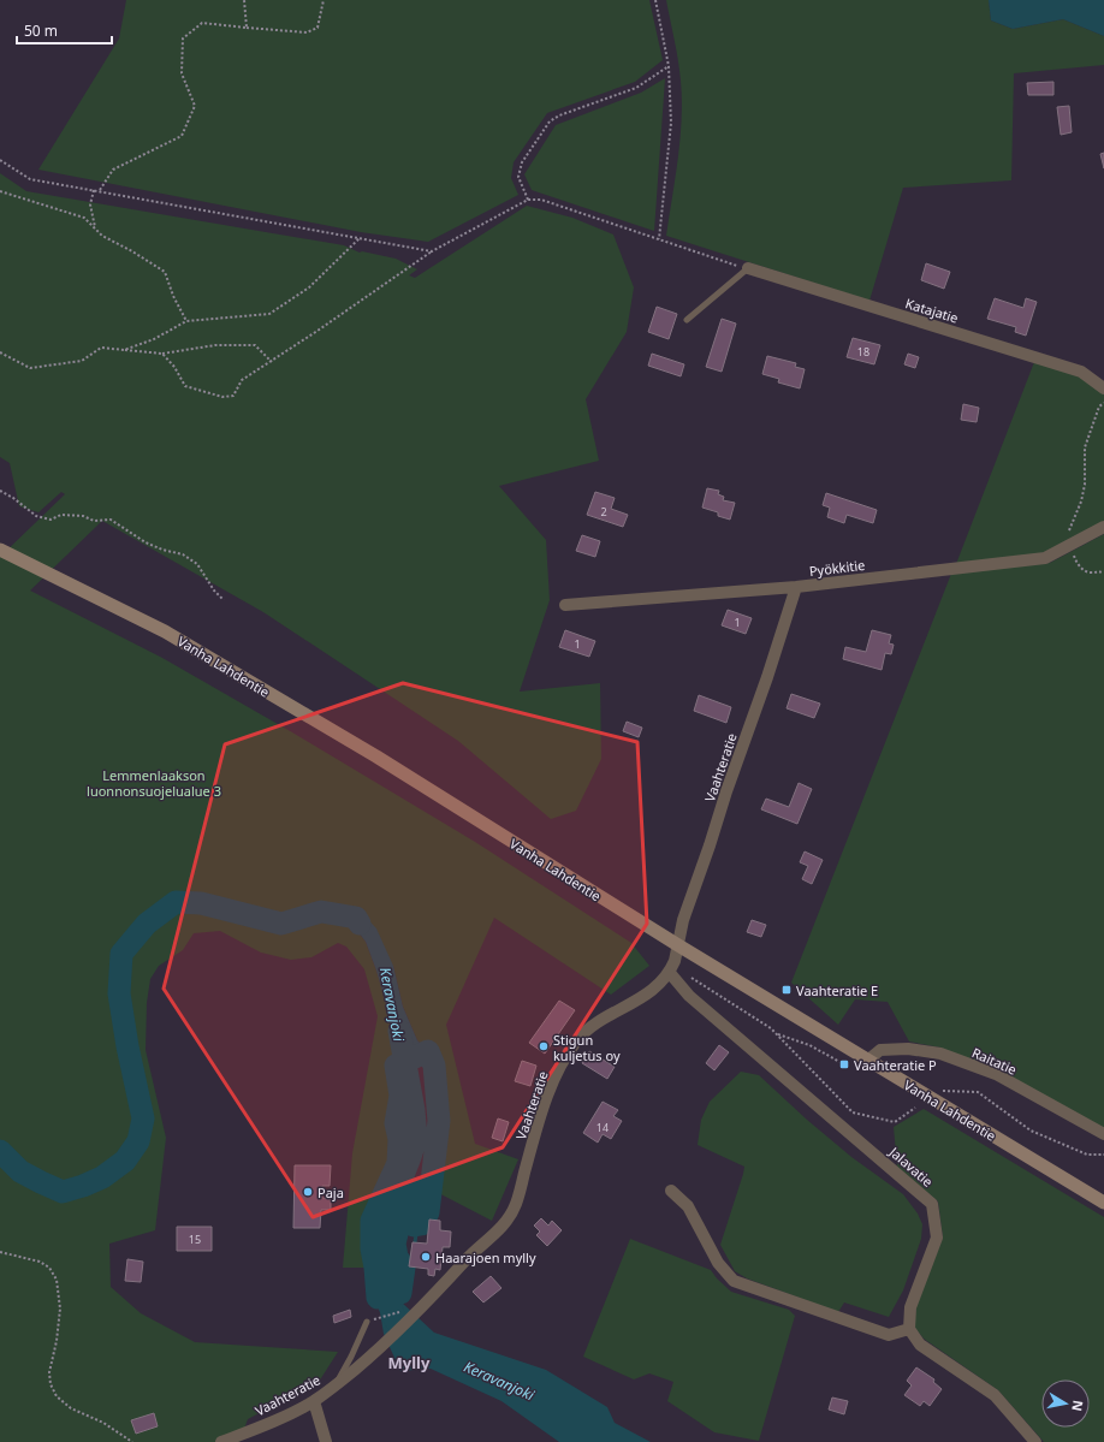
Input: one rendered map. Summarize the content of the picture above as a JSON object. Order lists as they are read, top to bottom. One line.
{"streets":{"main road":["Vanha Lahdentie"],"street":["Katajatie","Pyökkitie","Vaahteratie","Raitatie","Jalavatie"]},"crossings":[["Pyökkitie","Vaahteratie"],["Vanha Lahdentie","Vaahteratie"],["Vanha Lahdentie","Raitatie"],["Vaahteratie","Jalavatie"]],"districts":["Mylly"],"water":["Keravanjoki"],"parks":["Lemmenlaakson luonnonsuojelualue 3"],"places":{"transit":["Vaahteratie E","Vaahteratie P"],"other":["Stigun kuljetus oy","Paja","Haarajoen mylly"]},"house_numbers":["18","2","1","1","14","15"],"scale_bar":"50 m","north":"right"}
